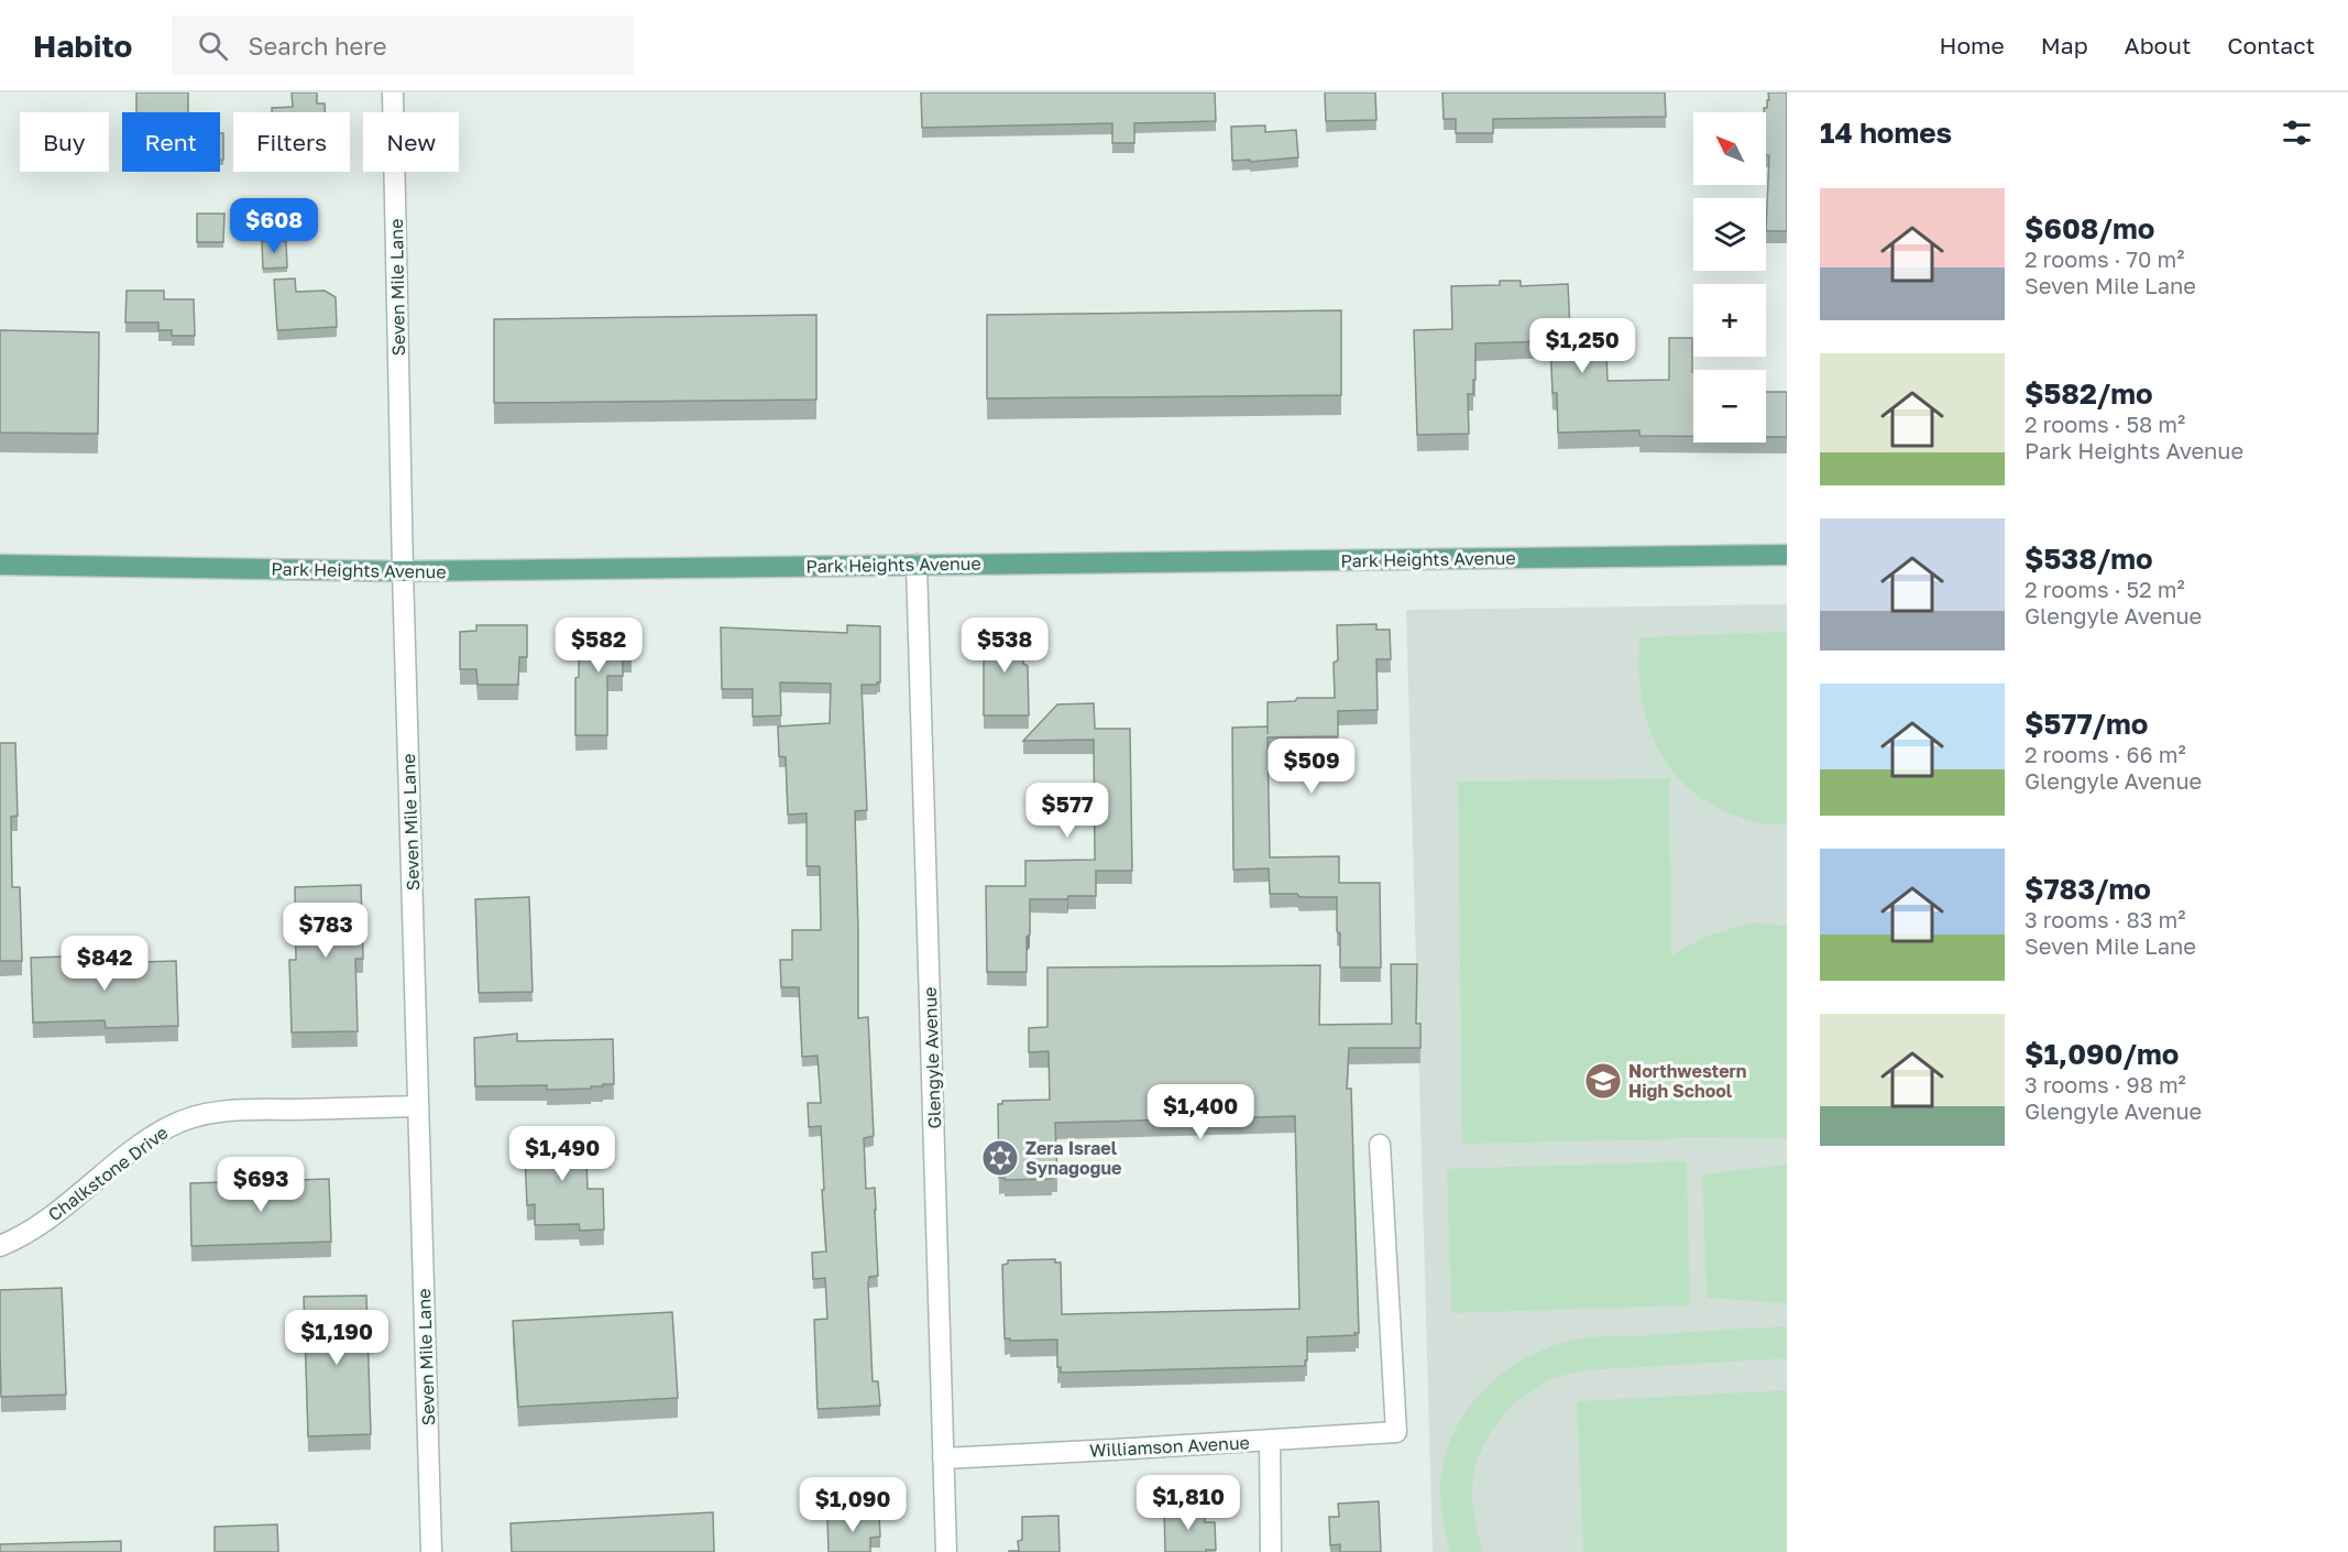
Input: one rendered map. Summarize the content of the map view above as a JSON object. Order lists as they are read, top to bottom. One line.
{"streets":{"main road":["Park Heights Avenue"],"street":["Seven Mile Lane","Glengyle Avenue","Chalkstone Drive","Williamson Avenue"]},"crossings":[["Seven Mile Lane","Park Heights Avenue"],["Seven Mile Lane","Chalkstone Drive"],["Park Heights Avenue","Glengyle Avenue"],["Glengyle Avenue","Williamson Avenue"]],"places":{"school or university":["Northwestern High School"],"synagogue":["Zera Israel Synagogue"]},"north":"top left","page":{"header":"Habito","search":"Search here","nav":["Home","Map","About","Contact"],"heading":"14 homes","map_buttons":["+","−"],"chip":["Buy","Rent","Filters","New"],"list":[{"name":"$608/mo","note":"2 rooms · 70 m² · Seven Mile Lane"},{"name":"$582/mo","note":"2 rooms · 58 m² · Park Heights Avenue"},{"name":"$538/mo","note":"2 rooms · 52 m² · Glengyle Avenue"},{"name":"$577/mo","note":"2 rooms · 66 m² · Glengyle Avenue"},{"name":"$783/mo","note":"3 rooms · 83 m² · Seven Mile Lane"},{"name":"$1,090/mo","note":"3 rooms · 98 m² · Glengyle Avenue"}],"price":["$608","$1,250","$582","$538","$509","$577","$783","$842","$1,400","$1,490","$693","$1,190","$1,810","$1,090"]}}
